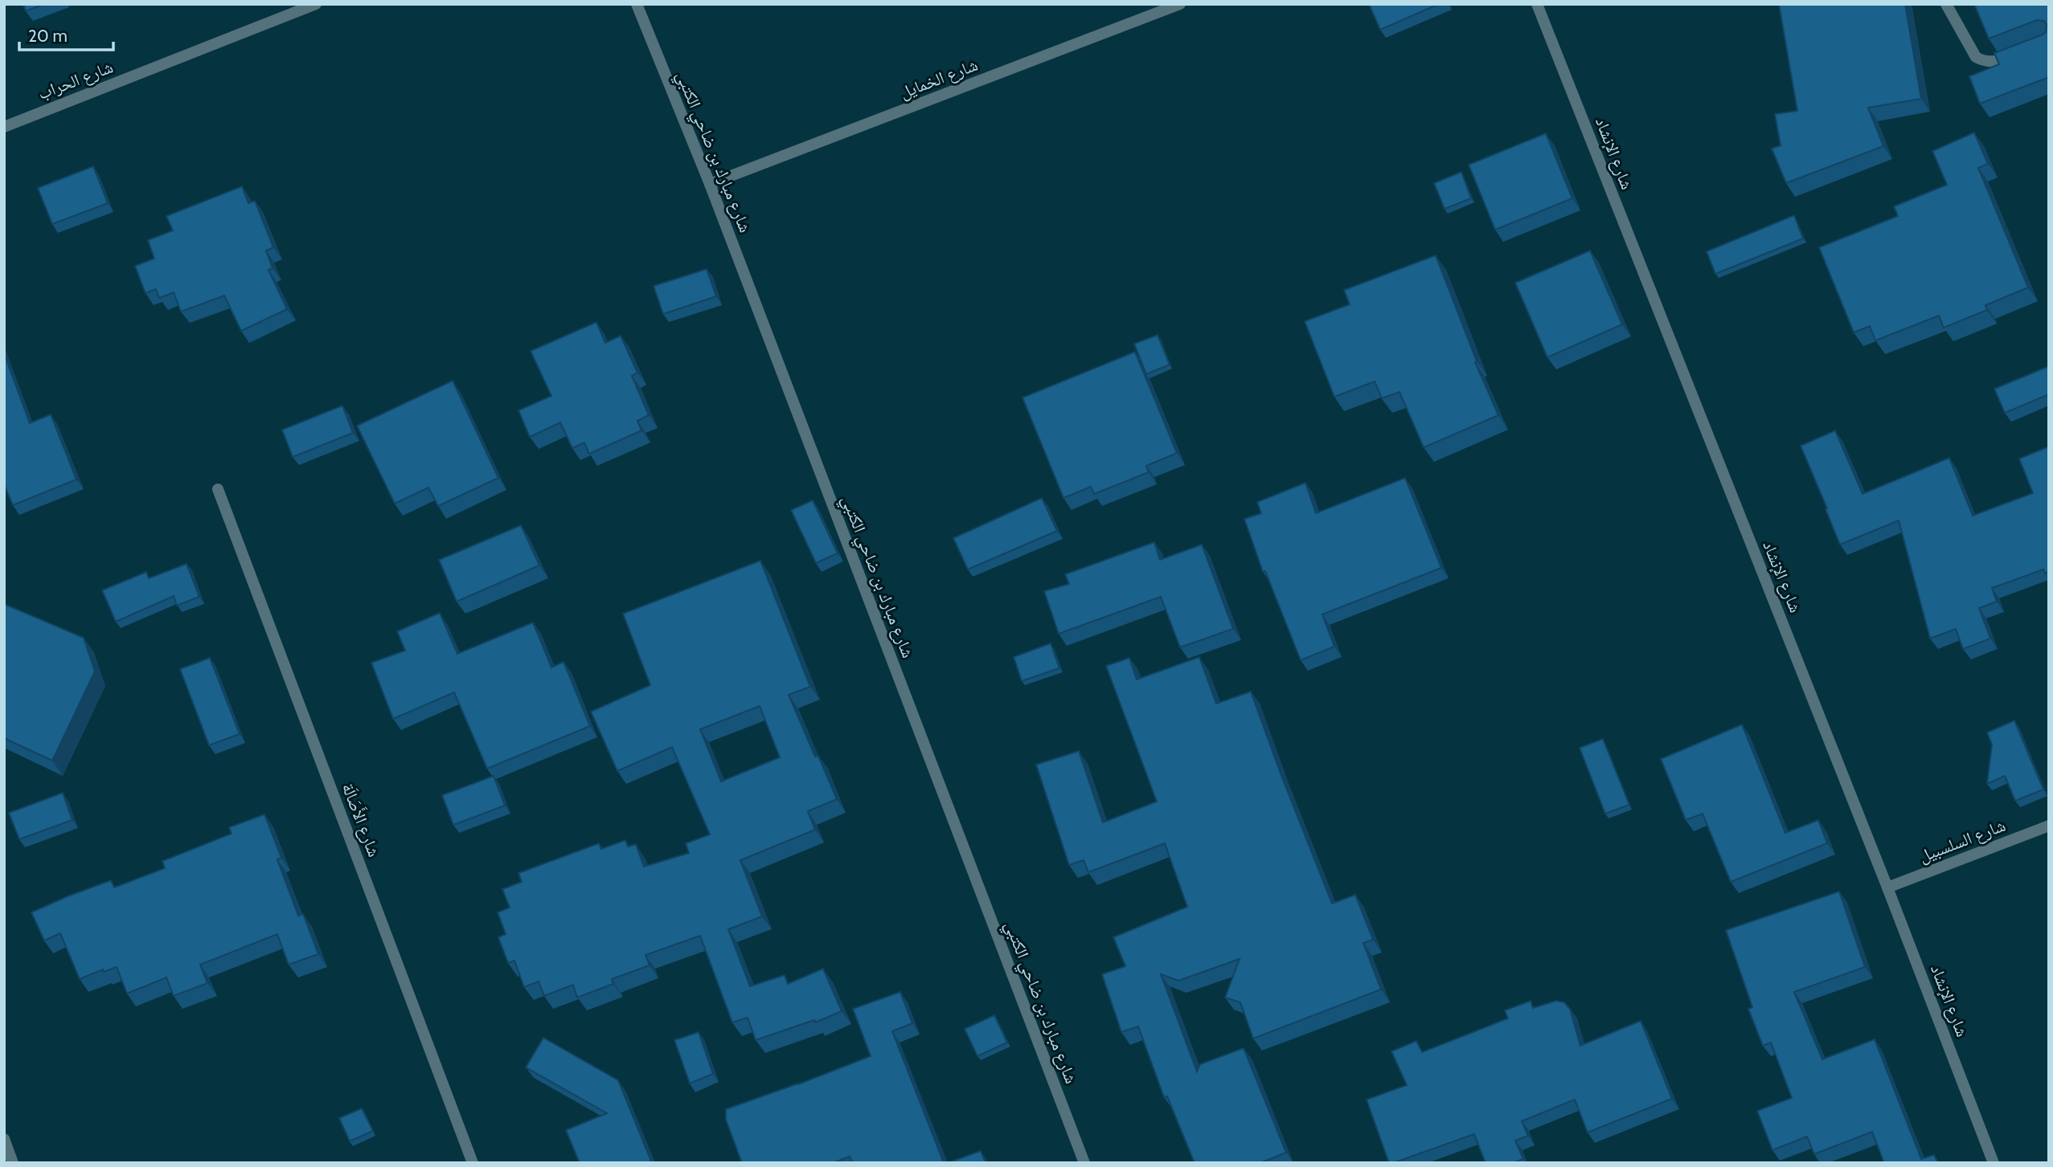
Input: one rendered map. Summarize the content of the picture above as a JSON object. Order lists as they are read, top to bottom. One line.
{"streets":{"street":["شارع الخمايل","شارع الحراب","شارع مبارك بن ضاحي الكتبي","شارع الإنشاد","شارع الأَصَالَة","شارع السلسبيل"]},"crossings":[["شارع الخمايل","شارع مبارك بن ضاحي الكتبي"],["شارع الإنشاد","شارع السلسبيل"]],"scale_bar":"20 m"}
